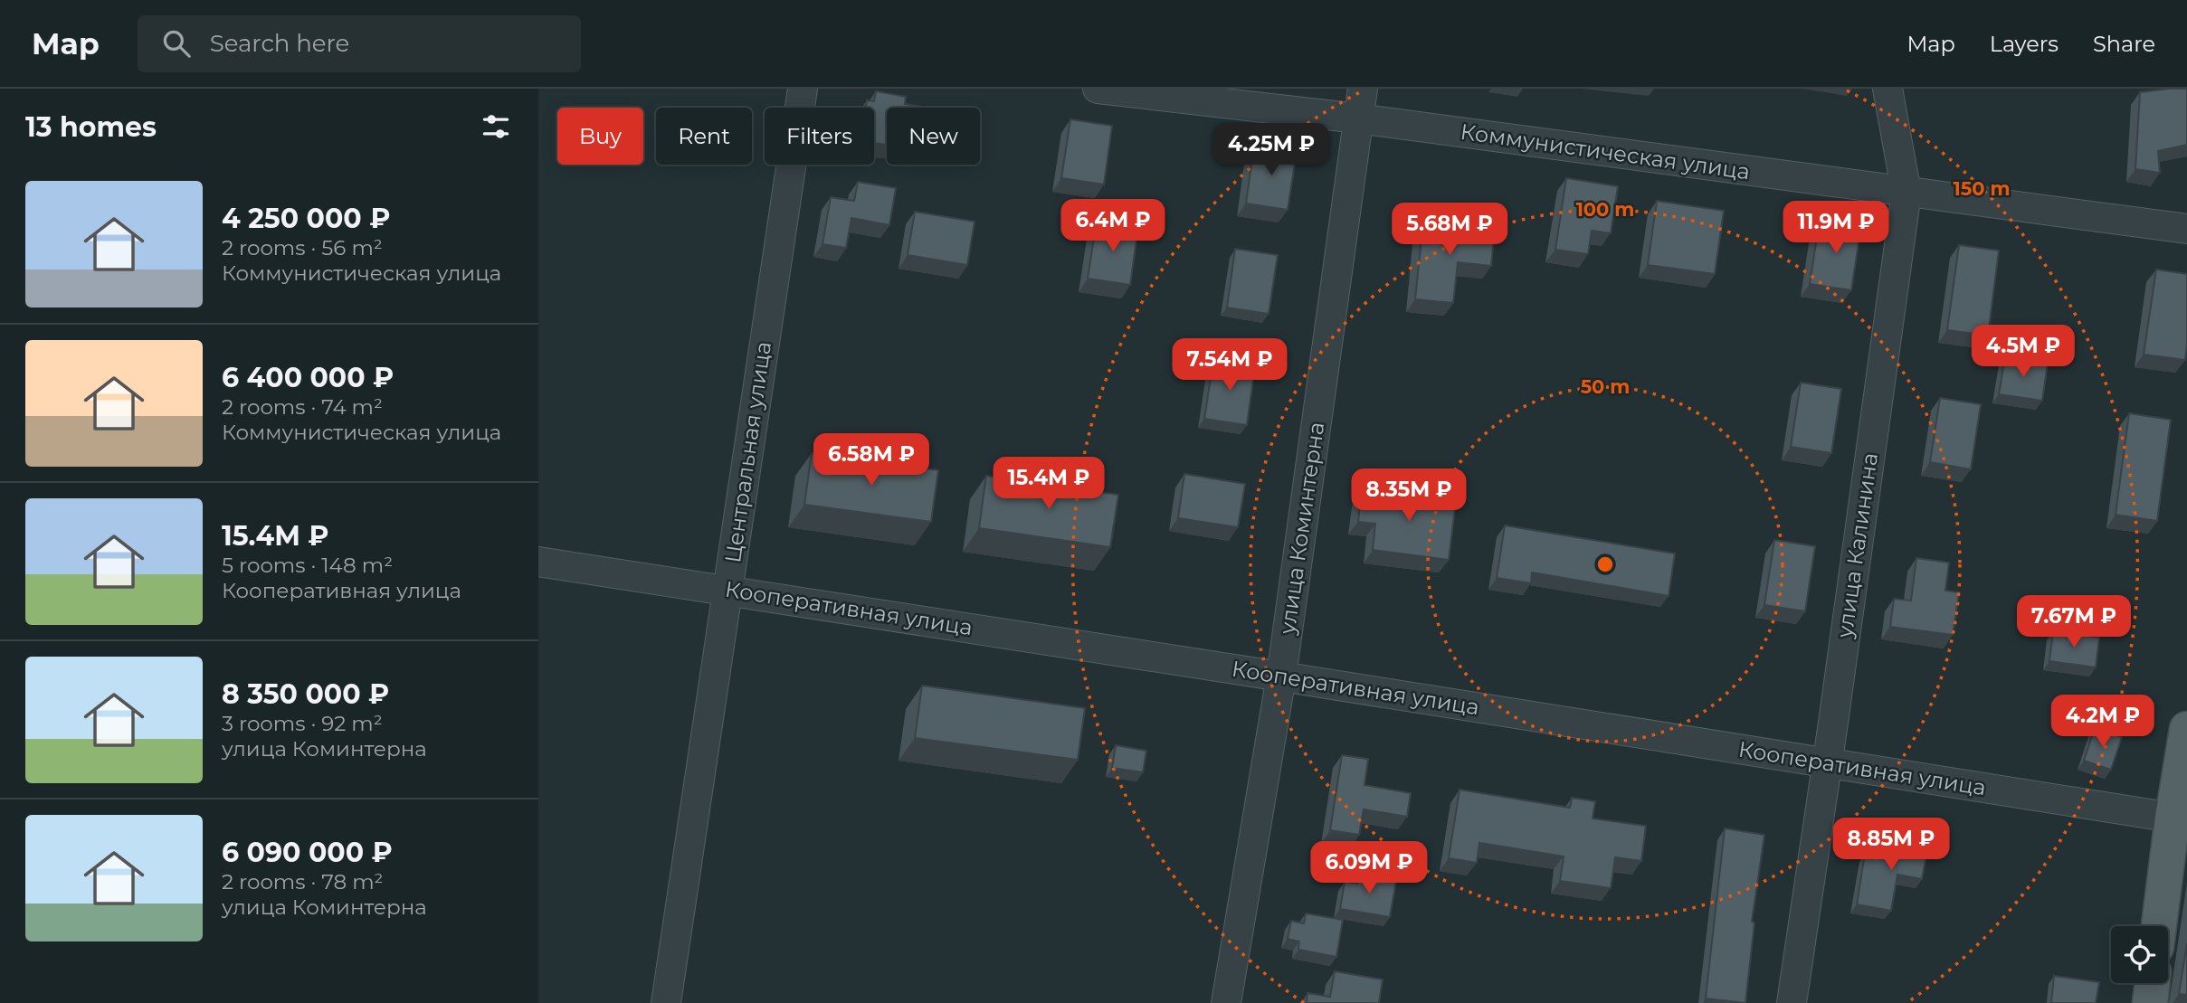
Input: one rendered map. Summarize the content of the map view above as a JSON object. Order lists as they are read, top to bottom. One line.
{"streets":{"street":["Коммунистическая улица","Центральная улица","улица Коминтерна","улица Калинина","Кооперативная улица"]},"crossings":[["Коммунистическая улица","улица Коминтерна"],["Коммунистическая улица","улица Калинина"],["Центральная улица","Кооперативная улица"],["улица Коминтерна","Кооперативная улица"],["улица Калинина","Кооперативная улица"]],"page":{"header":"Map","search":"Search here","nav":["Map","Layers","Share"],"heading":"13 homes","chip":["Buy","Rent","Filters","New"],"price":["4.25M ₽","6.4M ₽","11.9M ₽","5.68M ₽","4.5M ₽","7.54M ₽","6.58M ₽","15.4M ₽","8.35M ₽","7.67M ₽","4.2M ₽","8.85M ₽","6.09M ₽"],"list":[{"name":"4 250 000 ₽","note":"2 rooms · 56 m² · Коммунистическая улица"},{"name":"6 400 000 ₽","note":"2 rooms · 74 m² · Коммунистическая улица"},{"name":"15.4M ₽","note":"5 rooms · 148 m² · Кооперативная улица"},{"name":"8 350 000 ₽","note":"3 rooms · 92 m² · улица Коминтерна"},{"name":"6 090 000 ₽","note":"2 rooms · 78 m² · улица Коминтерна"}]},"rings":["150 m","100 m","50 m"]}
